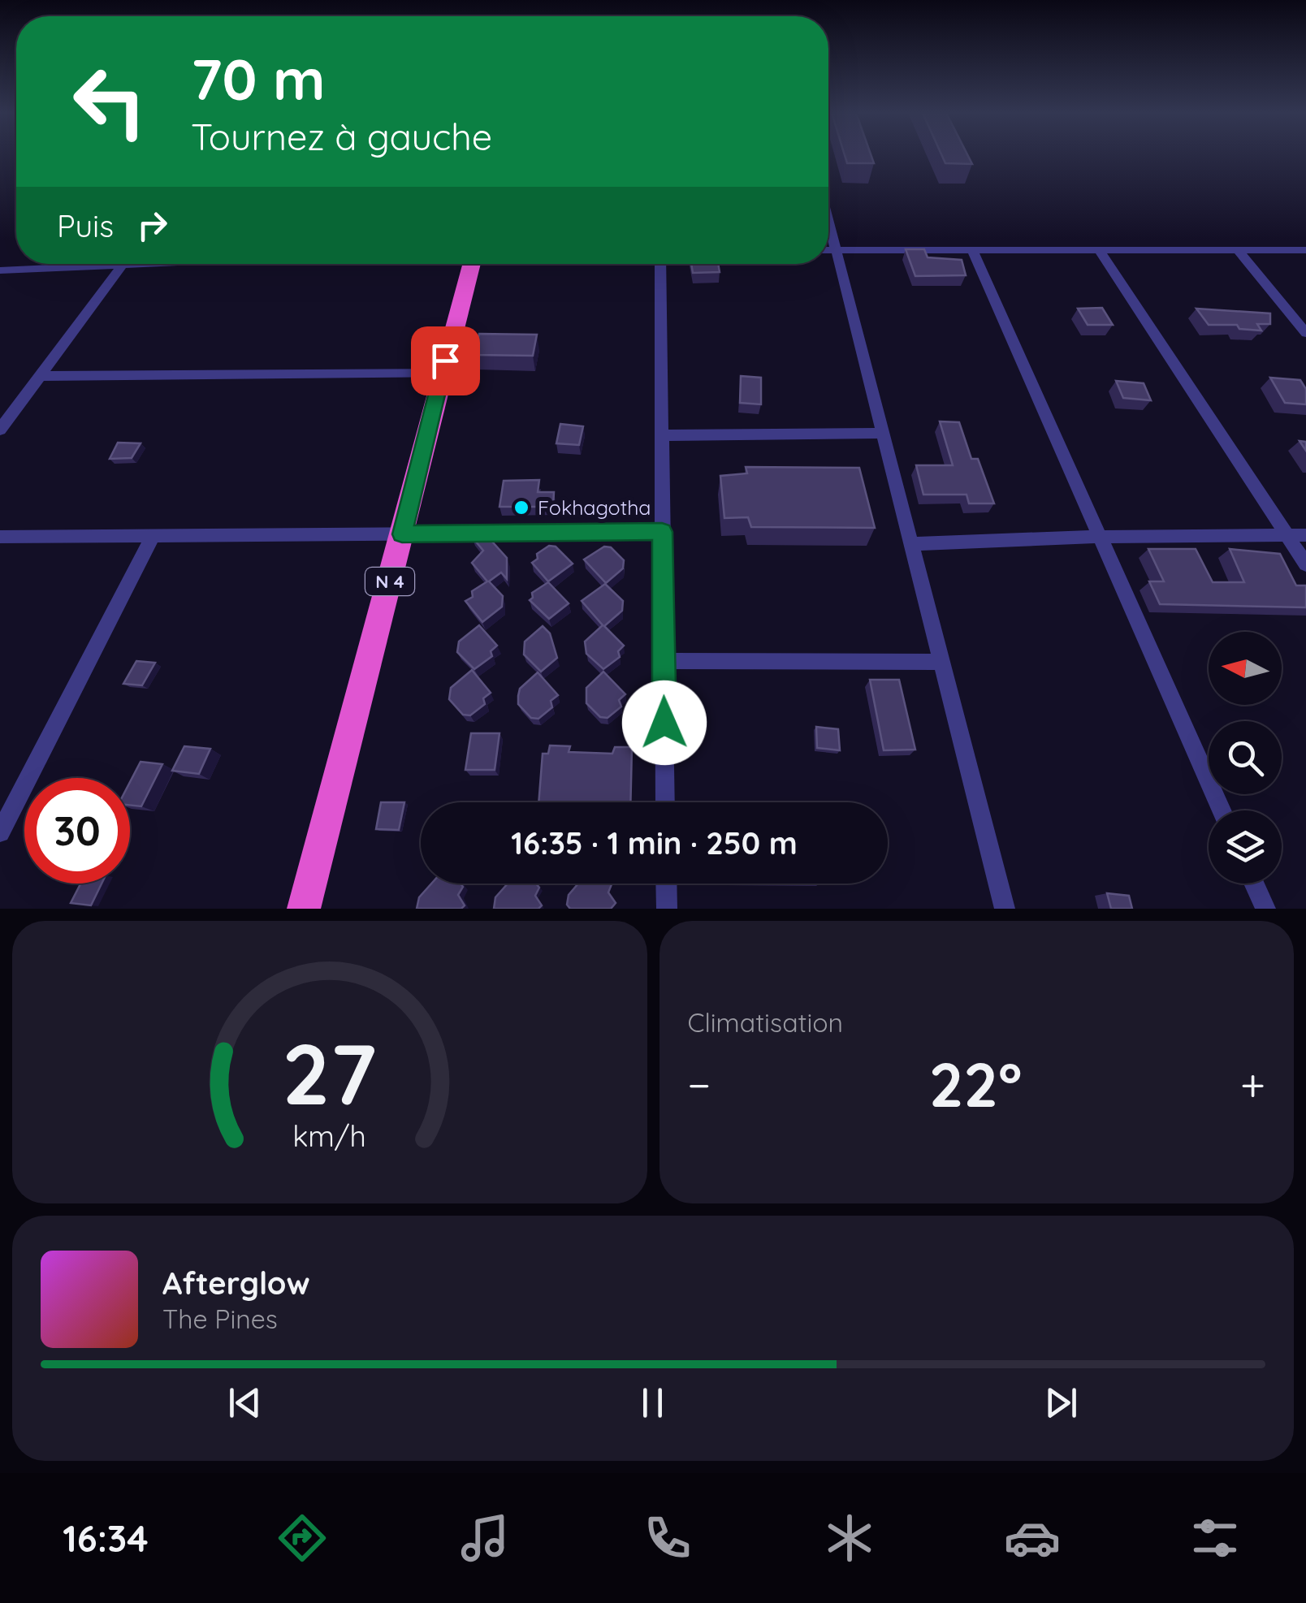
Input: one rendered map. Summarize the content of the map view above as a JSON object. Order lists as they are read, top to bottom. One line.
{"streets":{"highway":["N 4"]},"places":["Fokhagotha"],"north":"left","page":{"turn":["70 m","Tournez à gauche"],"then":"Puis","limit":"30","trip":"16:35 · 1 min · 250 m","tile":"Climatisation","heat":["−","22°","+"],"song":["Afterglow","The Pines"],"tabs":"16:34","gauge":["27","km/h"]}}
